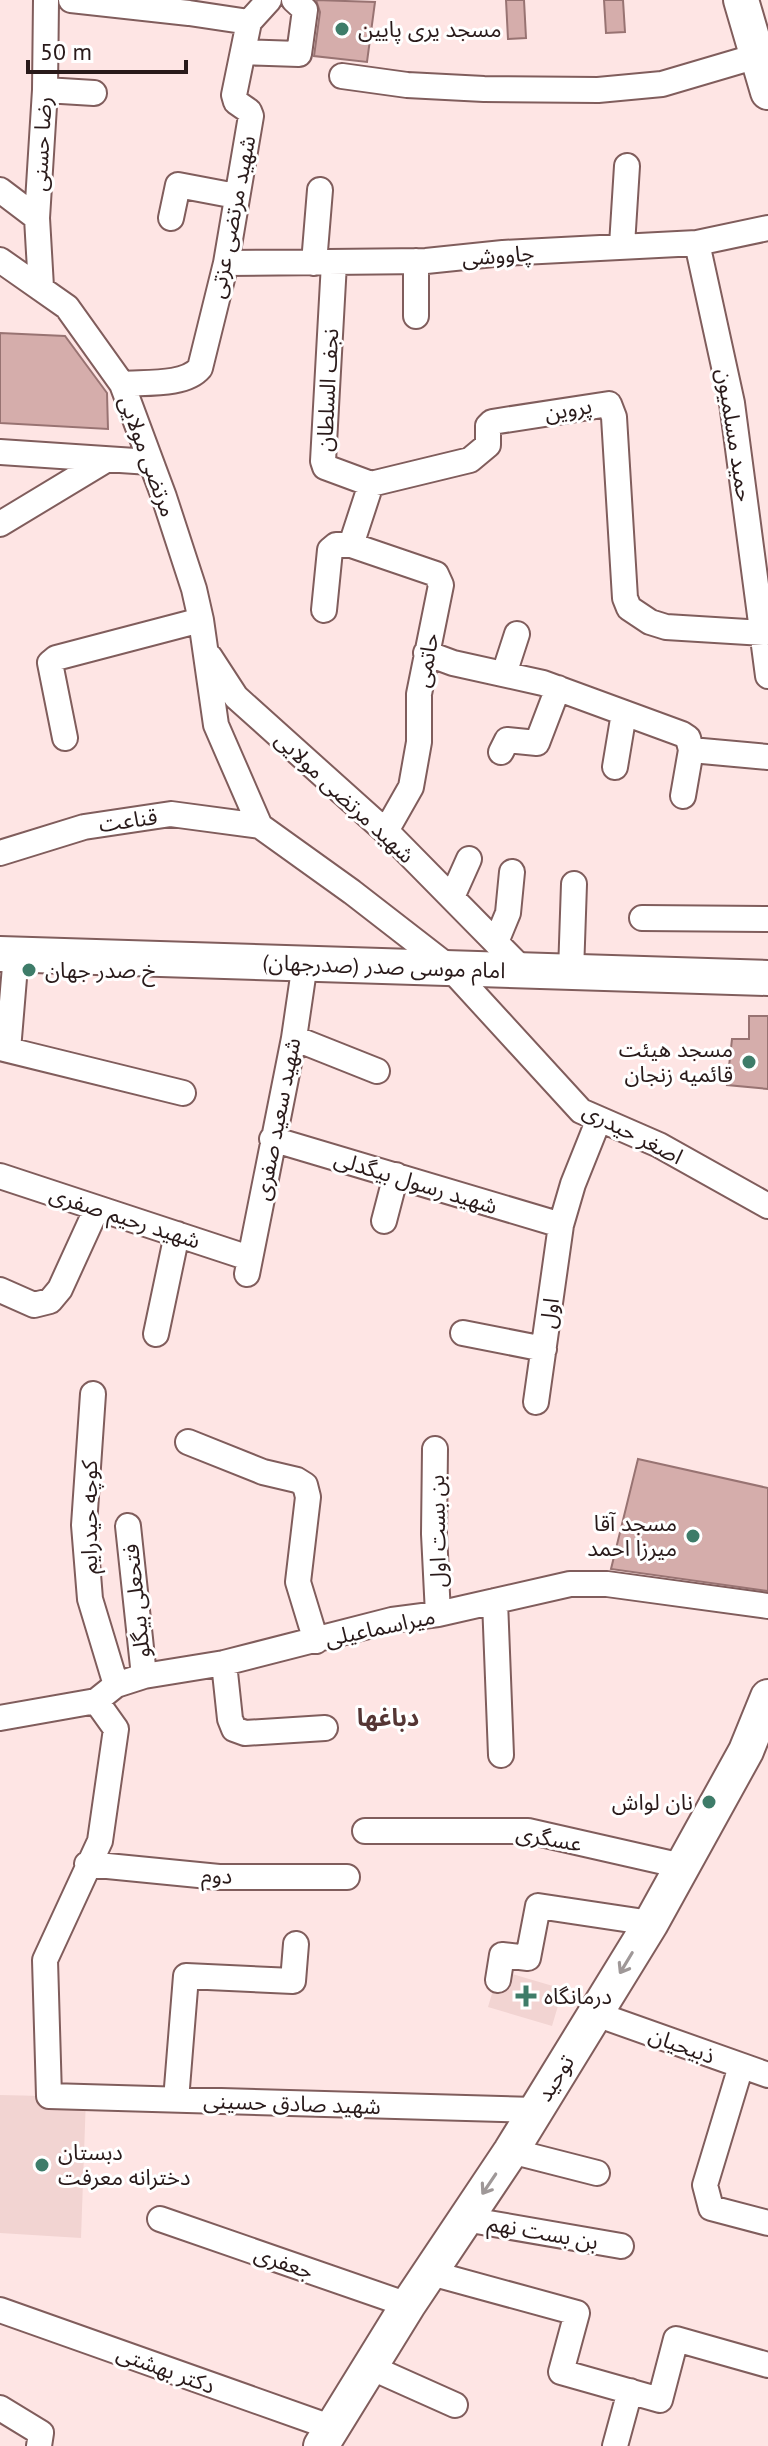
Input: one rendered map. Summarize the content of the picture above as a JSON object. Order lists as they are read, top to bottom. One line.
{"streets":{"main road":["(صدرجهان) امام موسی صدر","توحید"],"street":["رضا حسنی","شهید مرتضی عزتی","چاووشی","نجف السلطان","پروین","حمید مسلمیون","مرتضی مولایی","حاتمی","شهید مرتضی مولایی","قناعت","شهید سعید صفری","اصغر حیدری","شهید رسول بیگدلی","شهید رحیم صفری","اول","کوچه حیدرایم","بن بست اول","فتحعلی بیگلو","میراسماعیلی","عسگری","دوم","ذبیحیان","شهید صادق حسینی","بن بست نهم","جعفری","دکتر بهشتی"]},"crossings":[["رضا حسنی","مرتضی مولایی"],["شهید مرتضی عزتی","چاووشی"],["شهید مرتضی عزتی","مرتضی مولایی"],["چاووشی","نجف السلطان"],["چاووشی","حمید مسلمیون"],["نجف السلطان","پروین"],["پروین","حمید مسلمیون"],["مرتضی مولایی","شهید مرتضی مولایی"],["مرتضی مولایی","قناعت"],["مرتضی مولایی","اصغر حیدری"],["حاتمی","شهید مرتضی مولایی"],["شهید مرتضی مولایی","(صدرجهان) امام موسی صدر"],["قناعت","اصغر حیدری"],["(صدرجهان) امام موسی صدر","شهید سعید صفری"],["(صدرجهان) امام موسی صدر","اصغر حیدری"],["شهید سعید صفری","شهید رسول بیگدلی"],["شهید سعید صفری","شهید رحیم صفری"],["اصغر حیدری","اول"],["شهید رسول بیگدلی","اول"],["کوچه حیدرایم","میراسماعیلی"],["بن بست اول","میراسماعیلی"],["فتحعلی بیگلو","میراسماعیلی"],["عسگری","توحید"],["دوم","شهید صادق حسینی"],["ذبیحیان","توحید"],["توحید","شهید صادق حسینی"],["توحید","بن بست نهم"],["توحید","جعفری"],["توحید","دکتر بهشتی"]],"districts":["دباغها"],"places":{"other":["مسجد یری پایین","خ صدر جهان","مسجد هیئت قائمیه زنجان","مسجد آقا میرزا احمد","نان لواش","دبستان دخترانه معرفت"],"health":["درمانگاه"]},"scale_bar":"50 m"}
